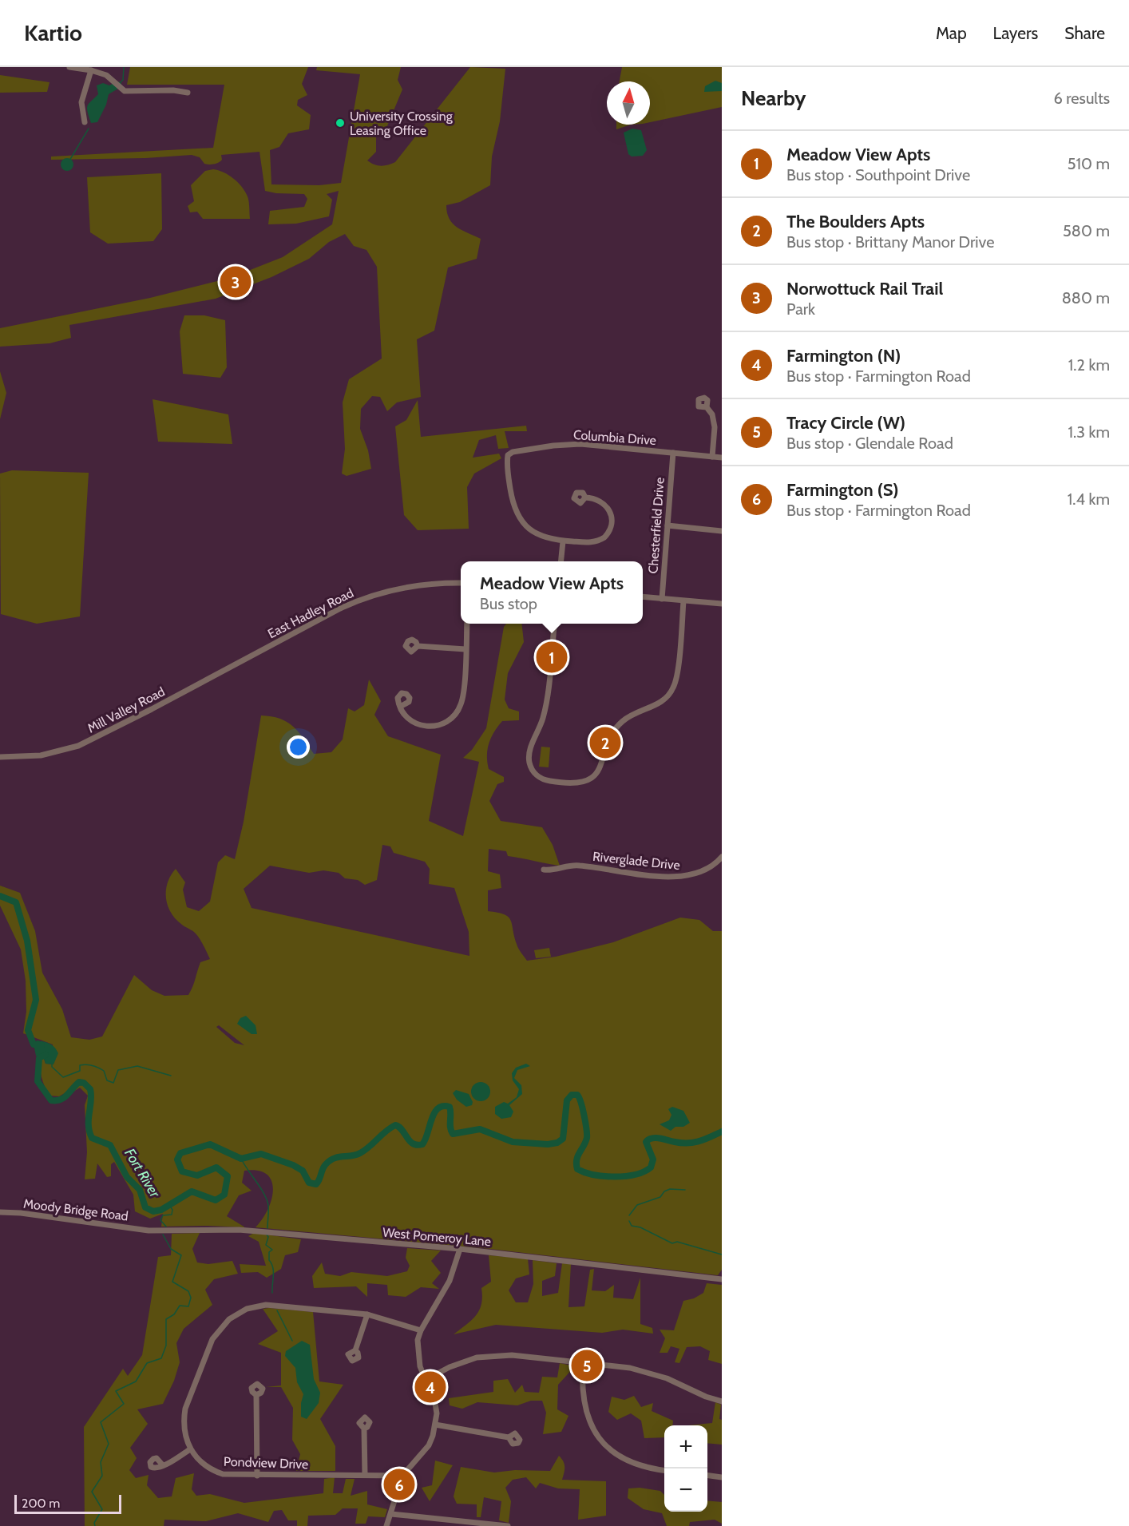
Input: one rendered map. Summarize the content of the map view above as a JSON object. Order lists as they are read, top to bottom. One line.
{"streets":{"street":["Columbia Drive","Chesterfield Drive","East Hadley Road","Mill Valley Road","Riverglade Drive","Moody Bridge Road","West Pomeroy Lane","Pondview Drive"]},"crossings":[["Columbia Drive","Chesterfield Drive"],["East Hadley Road","Mill Valley Road"],["Moody Bridge Road","West Pomeroy Lane"]],"water":["Fort River"],"places":["University Crossing Leasing Office"],"scale_bar":"200 m","north":"top","page":{"header":"Kartio","nav":["Map","Layers","Share"],"heading":["Nearby","6 results"],"list":[{"mark":"1","name":"Meadow View Apts","note":"Bus stop · Southpoint Drive","value":"510 m"},{"mark":"2","name":"The Boulders Apts","note":"Bus stop · Brittany Manor Drive","value":"580 m"},{"mark":"3","name":"Norwottuck Rail Trail","note":"Park","value":"880 m"},{"mark":"4","name":"Farmington (N)","note":"Bus stop · Farmington Road","value":"1.2 km"},{"mark":"5","name":"Tracy Circle (W)","note":"Bus stop · Glendale Road","value":"1.3 km"},{"mark":"6","name":"Farmington (S)","note":"Bus stop · Farmington Road","value":"1.4 km"}],"pins":["3","1","2","5","4","6"],"popup":["Meadow View Apts","Bus stop"],"map_buttons":["+","−"],"scale":"200 m"}}
